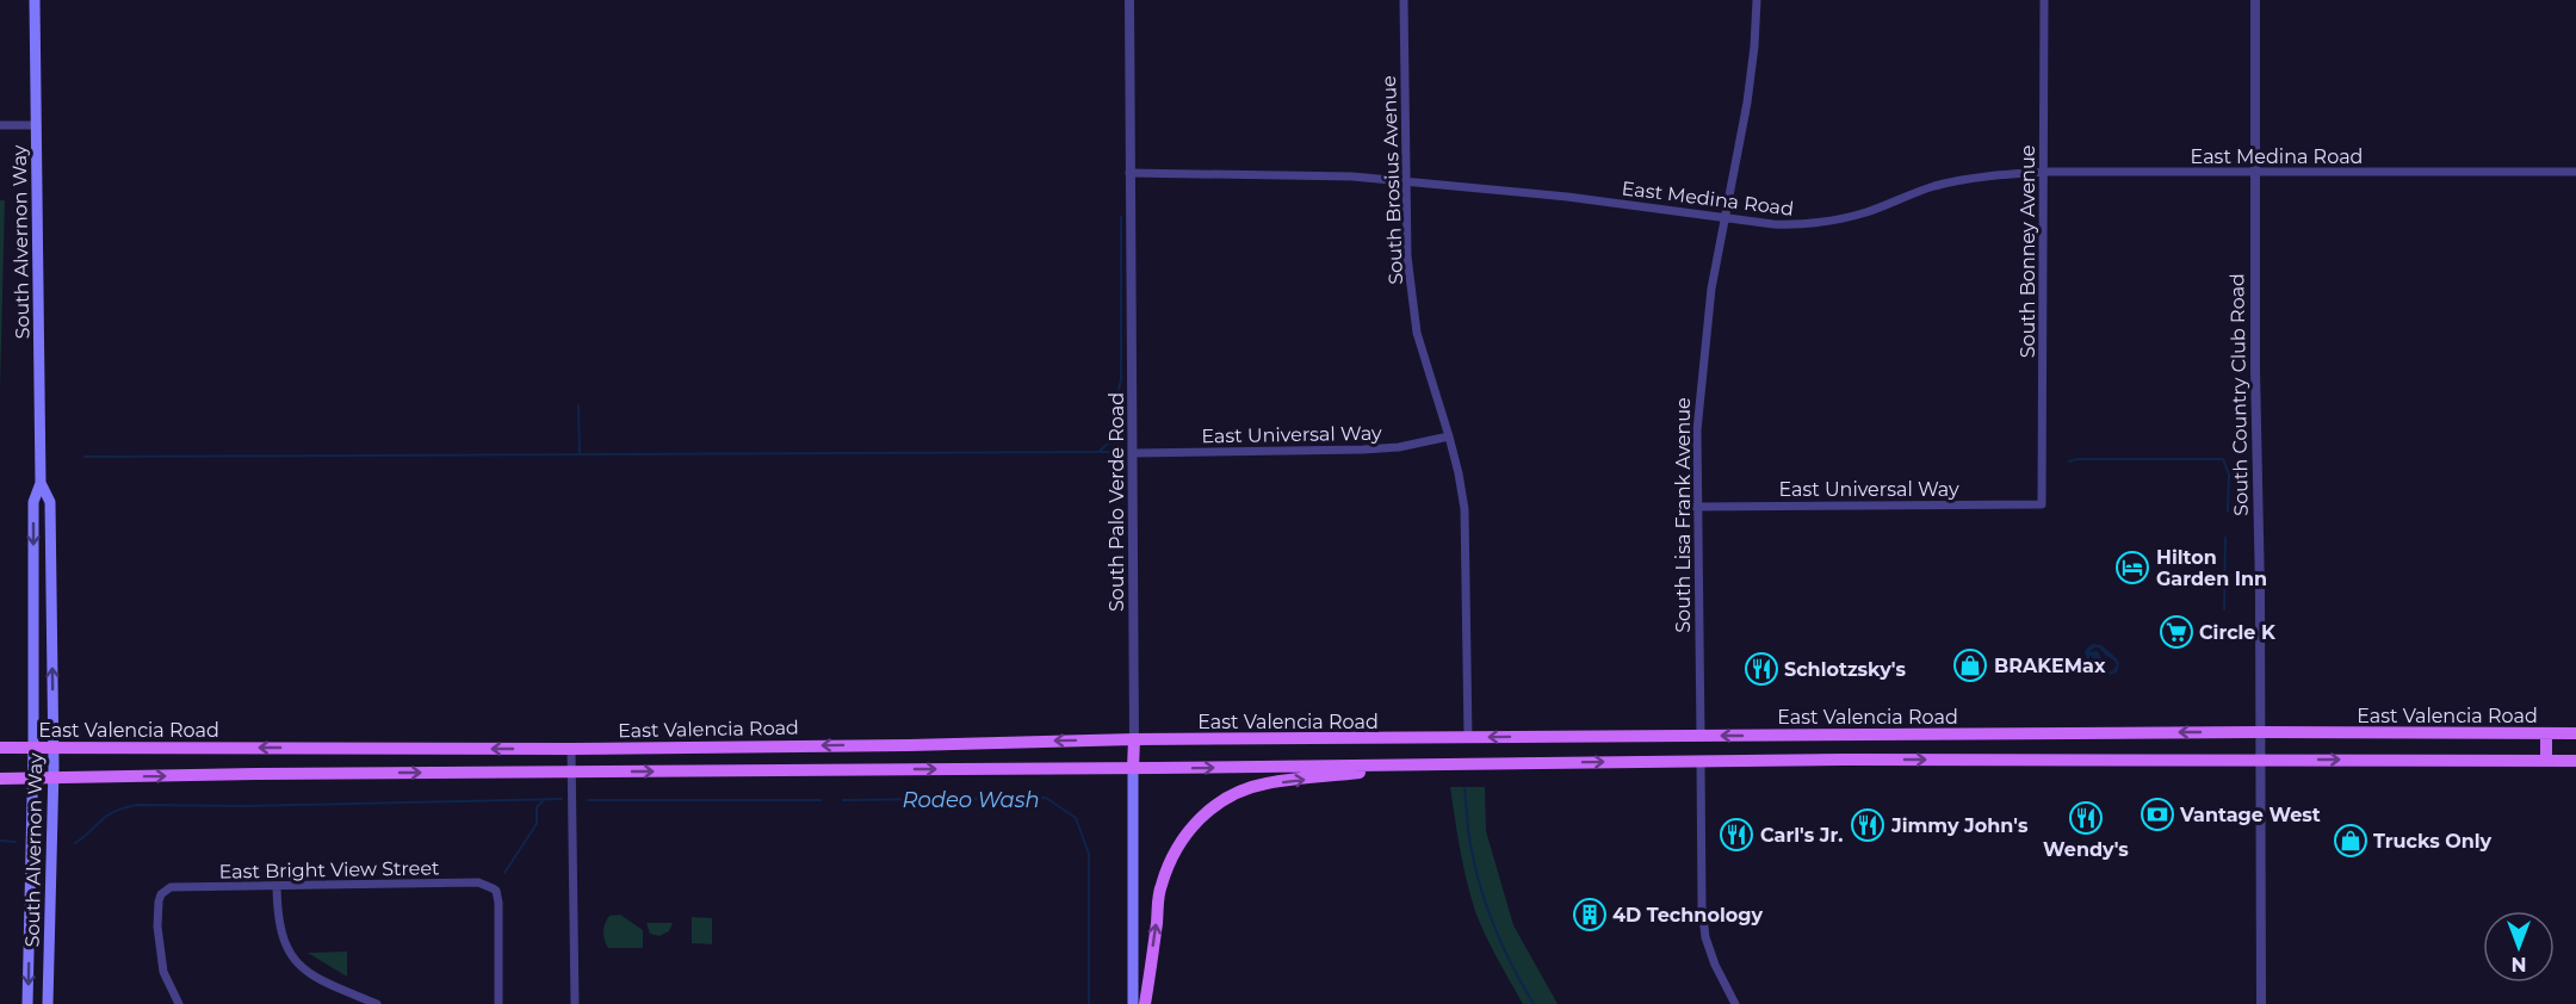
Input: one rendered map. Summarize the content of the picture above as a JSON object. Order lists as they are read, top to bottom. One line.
{"streets":{"main road":["South Alvernon Way","South Palo Verde Road","East Valencia Road"],"street":["East Medina Road","South Brosius Avenue","South Bonney Avenue","South Country Club Road","East Universal Way","South Lisa Frank Avenue","East Bright View Street"]},"crossings":[["East Medina Road","South Brosius Avenue"],["East Medina Road","South Bonney Avenue"],["East Medina Road","South Country Club Road"],["East Medina Road","South Palo Verde Road"],["East Medina Road","South Lisa Frank Avenue"],["South Brosius Avenue","East Universal Way"],["South Brosius Avenue","East Valencia Road"],["South Alvernon Way","East Valencia Road"],["South Bonney Avenue","East Universal Way"],["South Country Club Road","East Valencia Road"],["East Universal Way","South Palo Verde Road"],["East Universal Way","South Lisa Frank Avenue"],["South Palo Verde Road","East Valencia Road"],["South Lisa Frank Avenue","East Valencia Road"]],"water":["Rodeo Wash"],"places":{"hotel":["Hilton Garden Inn"],"supermarket":["Circle K"],"shop":["BRAKEMax","Trucks Only"],"restaurant":["Schlotzsky's","Wendy's","Jimmy John's","Carl's Jr."],"bank":["Vantage West"],"building":["4D Technology"]},"north":"bottom"}
